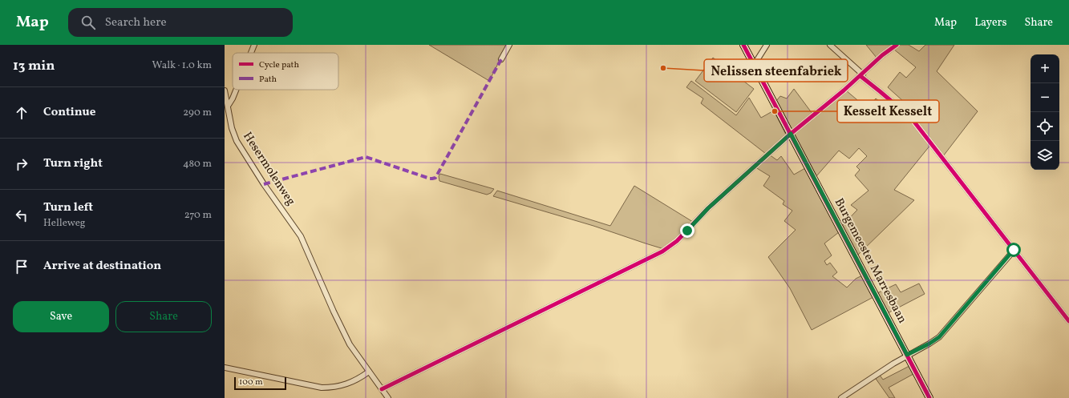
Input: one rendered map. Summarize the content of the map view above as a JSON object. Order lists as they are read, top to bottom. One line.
{"streets":{"main road":["Burgemeester Marresbaan"],"street":["Hesermolenweg"]},"places":["Nelissen steenfabriek","Kesselt Kesselt"],"legend":["Cycle path","Path"],"scale_bar":"100 m","page":{"header":"Map","search":"Search here","nav":["Map","Layers","Share"],"heading":["13 min","Walk · 1.0 km"],"map_buttons":["+","−"],"list":[["Continue","290 m"],["Turn right","480 m"],["Turn left","Helleweg","270 m"],"Arrive at destination"],"buttons":["Save","Share"],"scale":"100 m"}}
